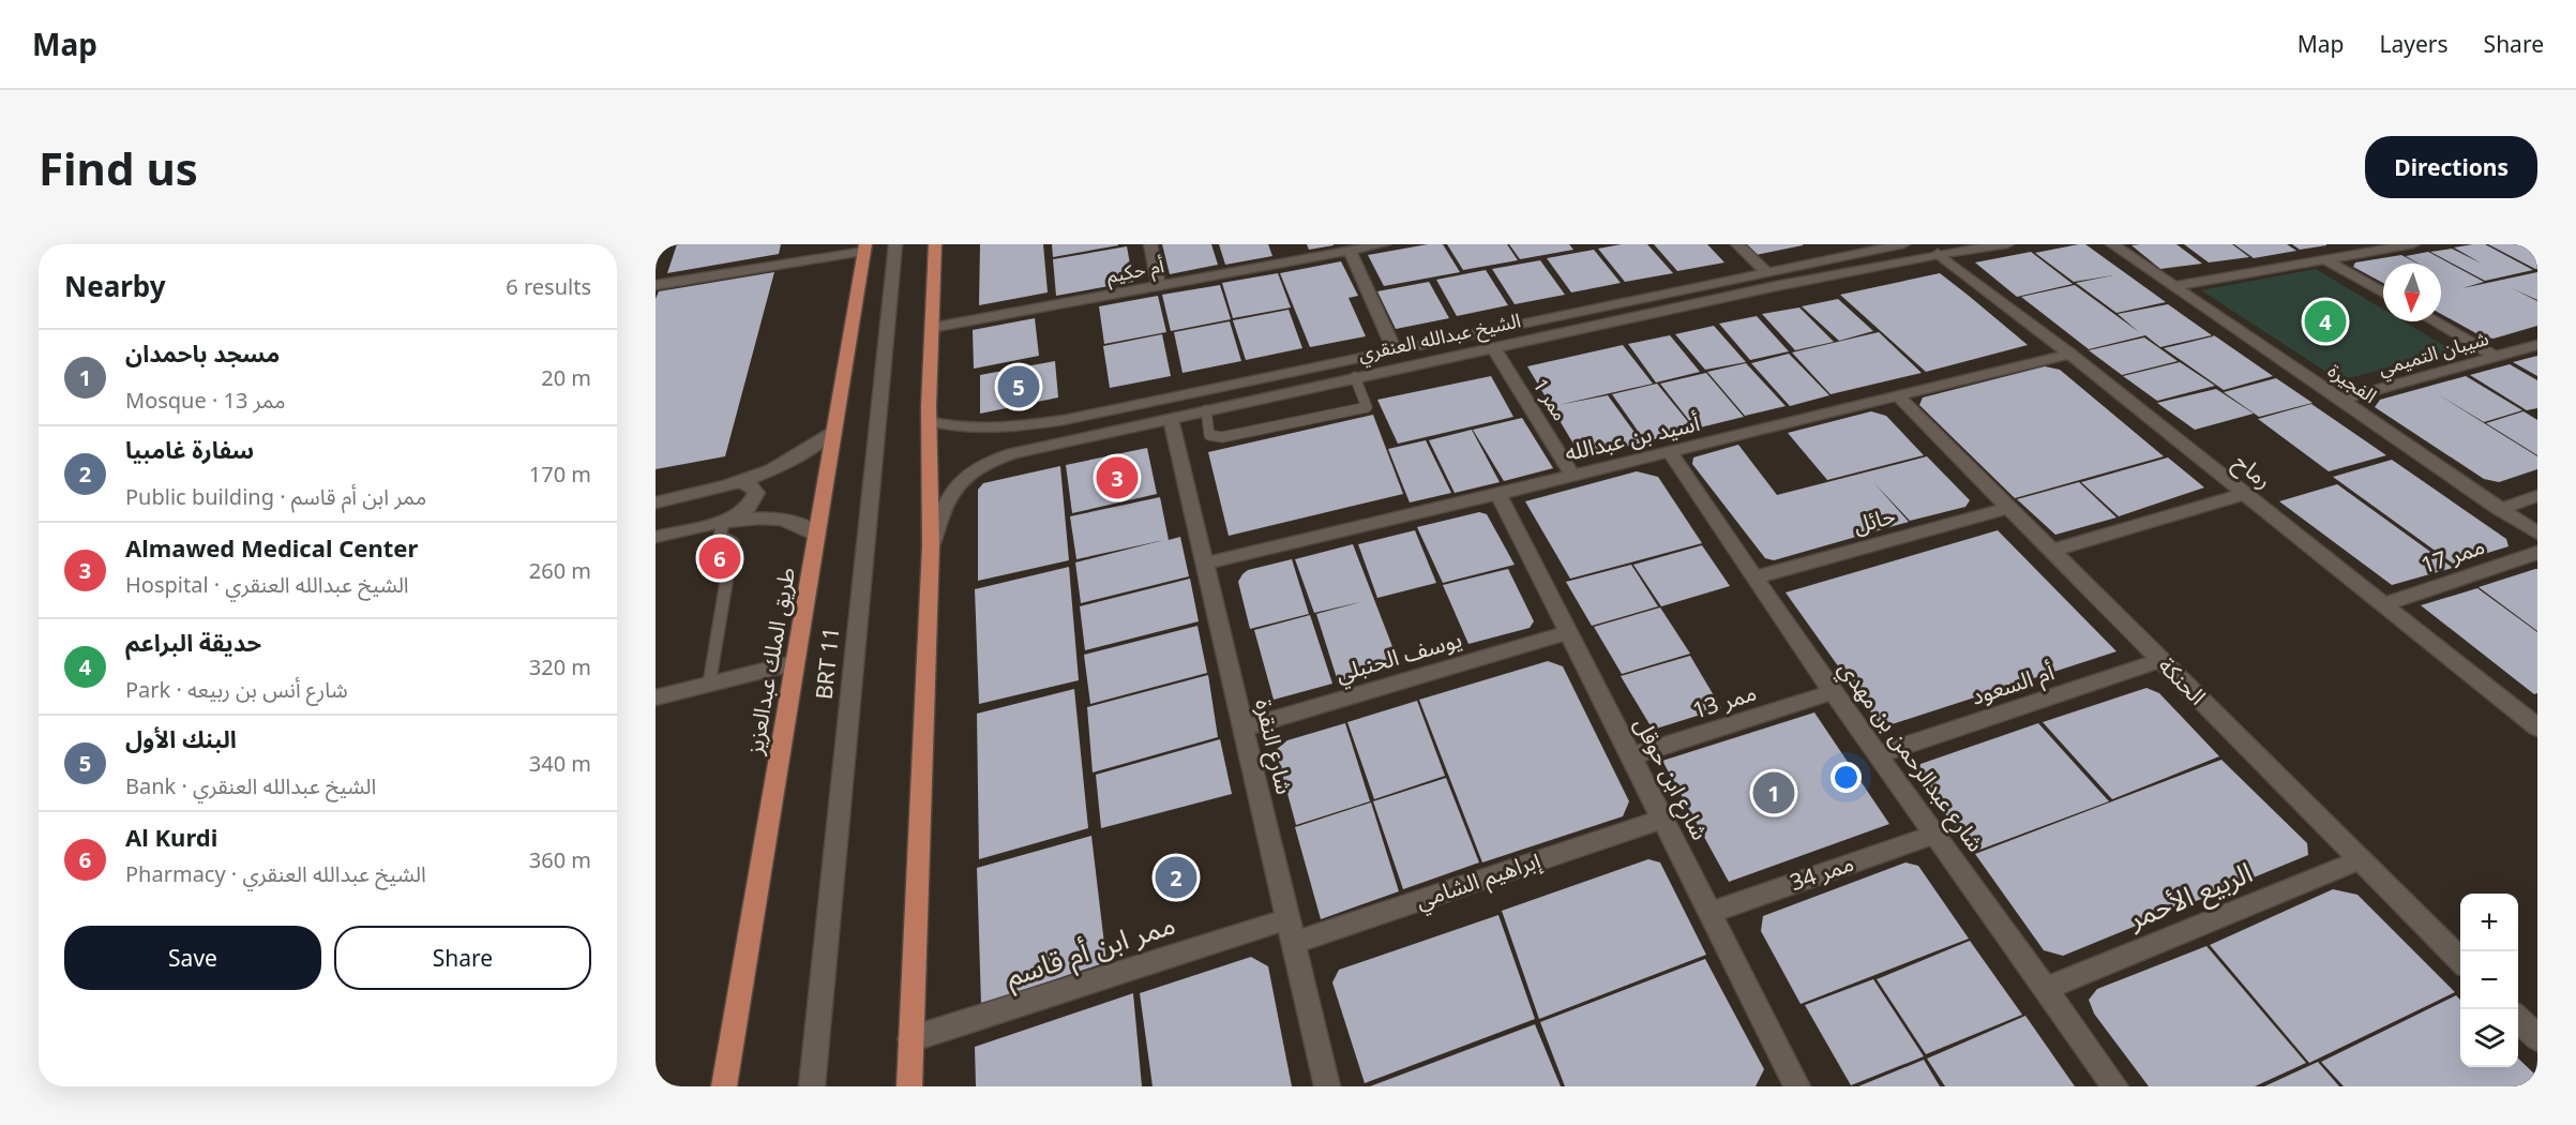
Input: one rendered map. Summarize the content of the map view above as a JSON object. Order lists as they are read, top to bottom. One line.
{"streets":{"main road":["طريق الملك عبدالعزيز"],"street":["أم حكيم","الشيخ عبدالله العنقري","شيبان التميمي","الفجيرة","ممر 1","أسيد بن عبدالله","رماح","حائل","ممر 17","يوسف الحنبلي","BRT 11","الحنكة","أم السعود","ممر 13","شارع النقرة","شارع عبدالرحمن بن مهدي","شارع ابن حوقل","ممر 34","إبراهيم الشامي","الربيع الأحمر","ممر ابن أم قاسم"]},"crossings":[["الشيخ عبدالله العنقري","ممر 1"],["الشيخ عبدالله العنقري","رماح"],["الشيخ عبدالله العنقري","شارع النقرة"],["شيبان التميمي","الفجيرة"],["ممر 1","أسيد بن عبدالله"],["أسيد بن عبدالله","رماح"],["أسيد بن عبدالله","الحنكة"],["أسيد بن عبدالله","شارع النقرة"],["أسيد بن عبدالله","شارع عبدالرحمن بن مهدي"],["أسيد بن عبدالله","شارع ابن حوقل"],["رماح","ممر 17"],["حائل","الحنكة"],["حائل","شارع عبدالرحمن بن مهدي"],["يوسف الحنبلي","شارع النقرة"],["يوسف الحنبلي","شارع ابن حوقل"],["الحنكة","أم السعود"],["الحنكة","الربيع الأحمر"],["أم السعود","شارع عبدالرحمن بن مهدي"],["ممر 13","شارع عبدالرحمن بن مهدي"],["ممر 13","شارع ابن حوقل"],["شارع النقرة","إبراهيم الشامي"],["شارع النقرة","ممر ابن أم قاسم"],["شارع عبدالرحمن بن مهدي","ممر 34"],["شارع عبدالرحمن بن مهدي","الربيع الأحمر"],["شارع ابن حوقل","ممر 34"],["شارع ابن حوقل","إبراهيم الشامي"]],"north":"bottom","page":{"header":"Map","nav":["Map","Layers","Share"],"buttons":["Directions",["Save","Share"]],"title":"Find us","heading":["Nearby","6 results"],"pins":["4","5","3","6","1","2"],"list":[{"mark":"1","name":"مسجد باحمدان","note":"Mosque · ممر 13","value":"20 m"},{"mark":"2","name":"سفارة غامبيا","note":"Public building · ممر ابن أم قاسم","value":"170 m"},{"mark":"3","name":"Almawed Medical Center","note":"Hospital · الشيخ عبدالله العنقري","value":"260 m"},{"mark":"4","name":"حديقة البراعم","note":"Park · شارع أنس بن ربيعه","value":"320 m"},{"mark":"5","name":"البنك الأول","note":"Bank · الشيخ عبدالله العنقري","value":"340 m"},{"mark":"6","name":"Al Kurdi","note":"Pharmacy · الشيخ عبدالله العنقري","value":"360 m"}],"map_buttons":["+","−"]}}
